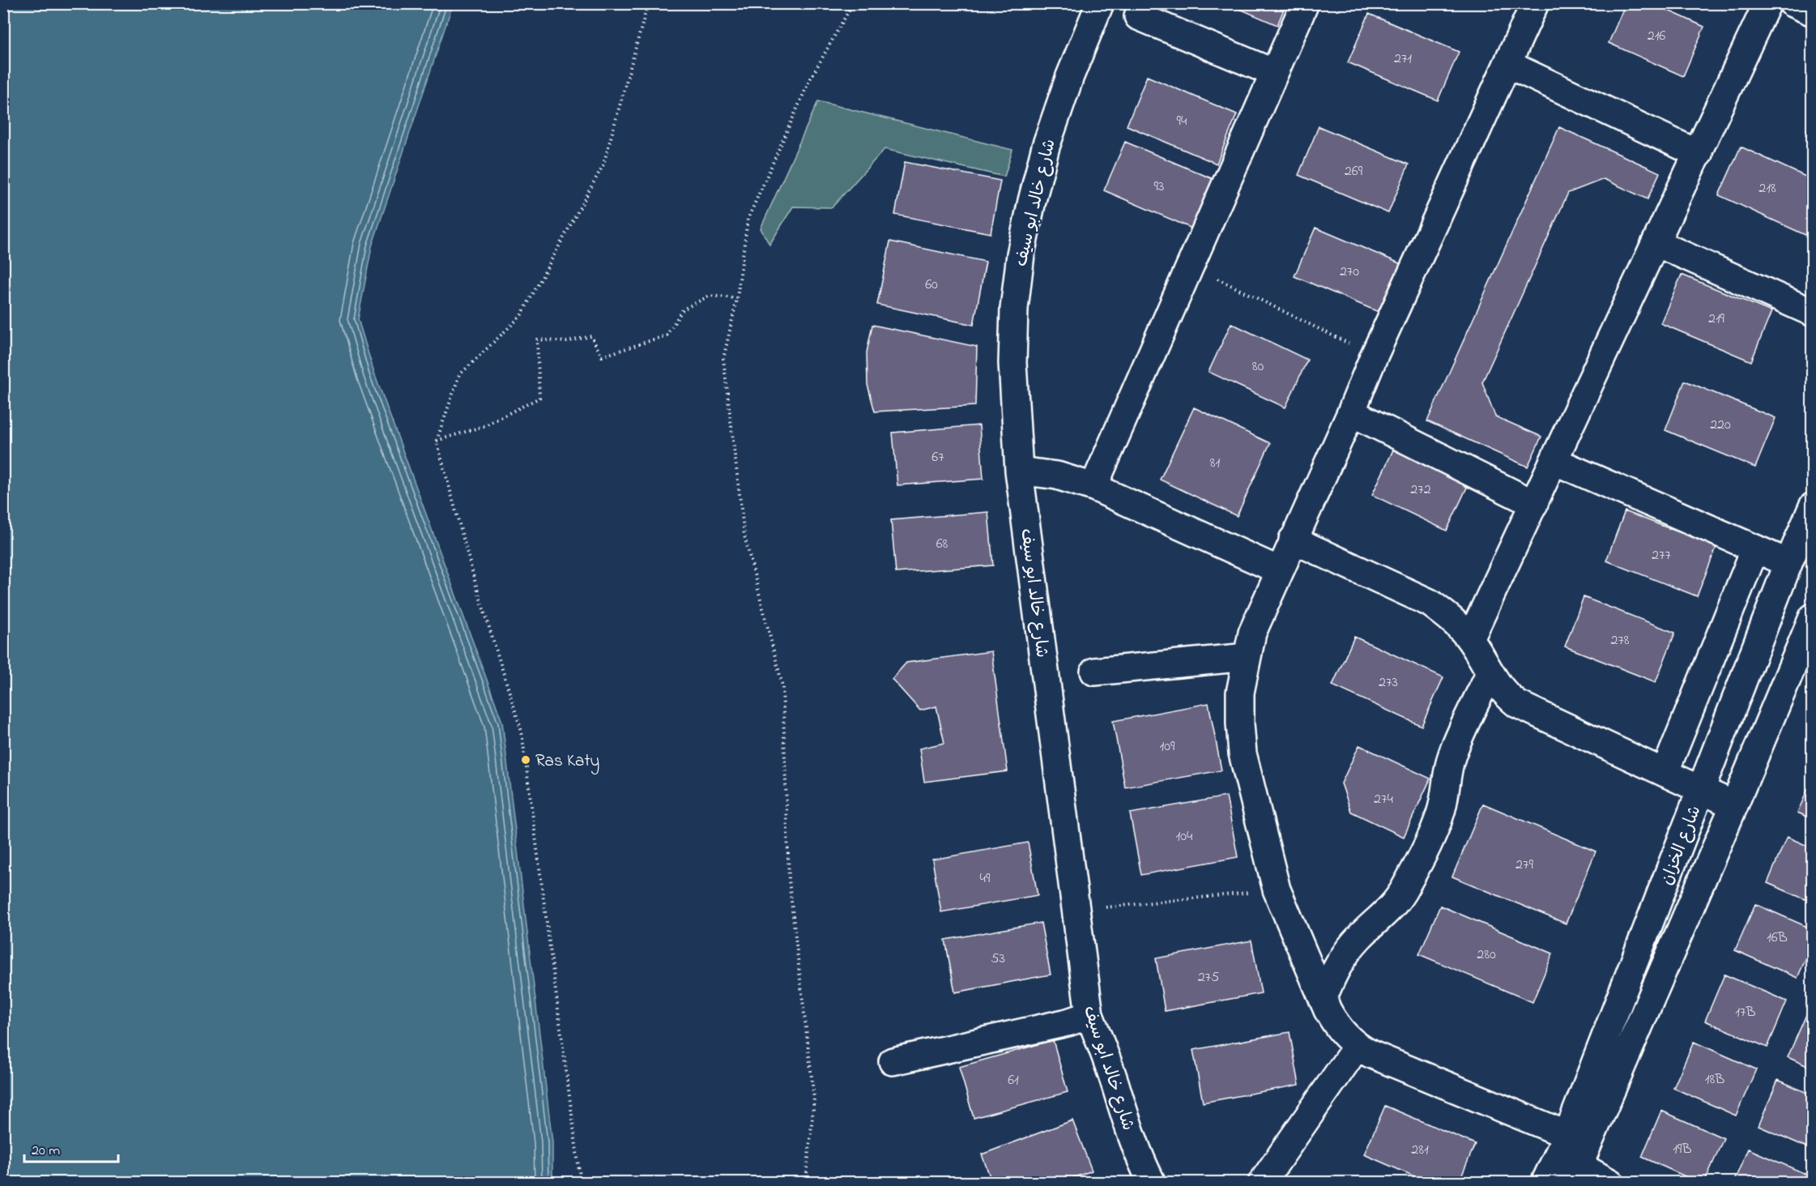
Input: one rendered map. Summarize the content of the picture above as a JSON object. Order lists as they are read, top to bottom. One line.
{"streets":{"street":["شارع خالد ابو سيف","شارع الخزان"]},"places":["Ras Katy"],"house_numbers":["216","271","94","269","93","218","270","60","219","80","220","67","81","272","68","277","278","273","109","274","104","279","49","16B","280","53","275","17B","18B","61","19B","281"],"scale_bar":"20 m"}
